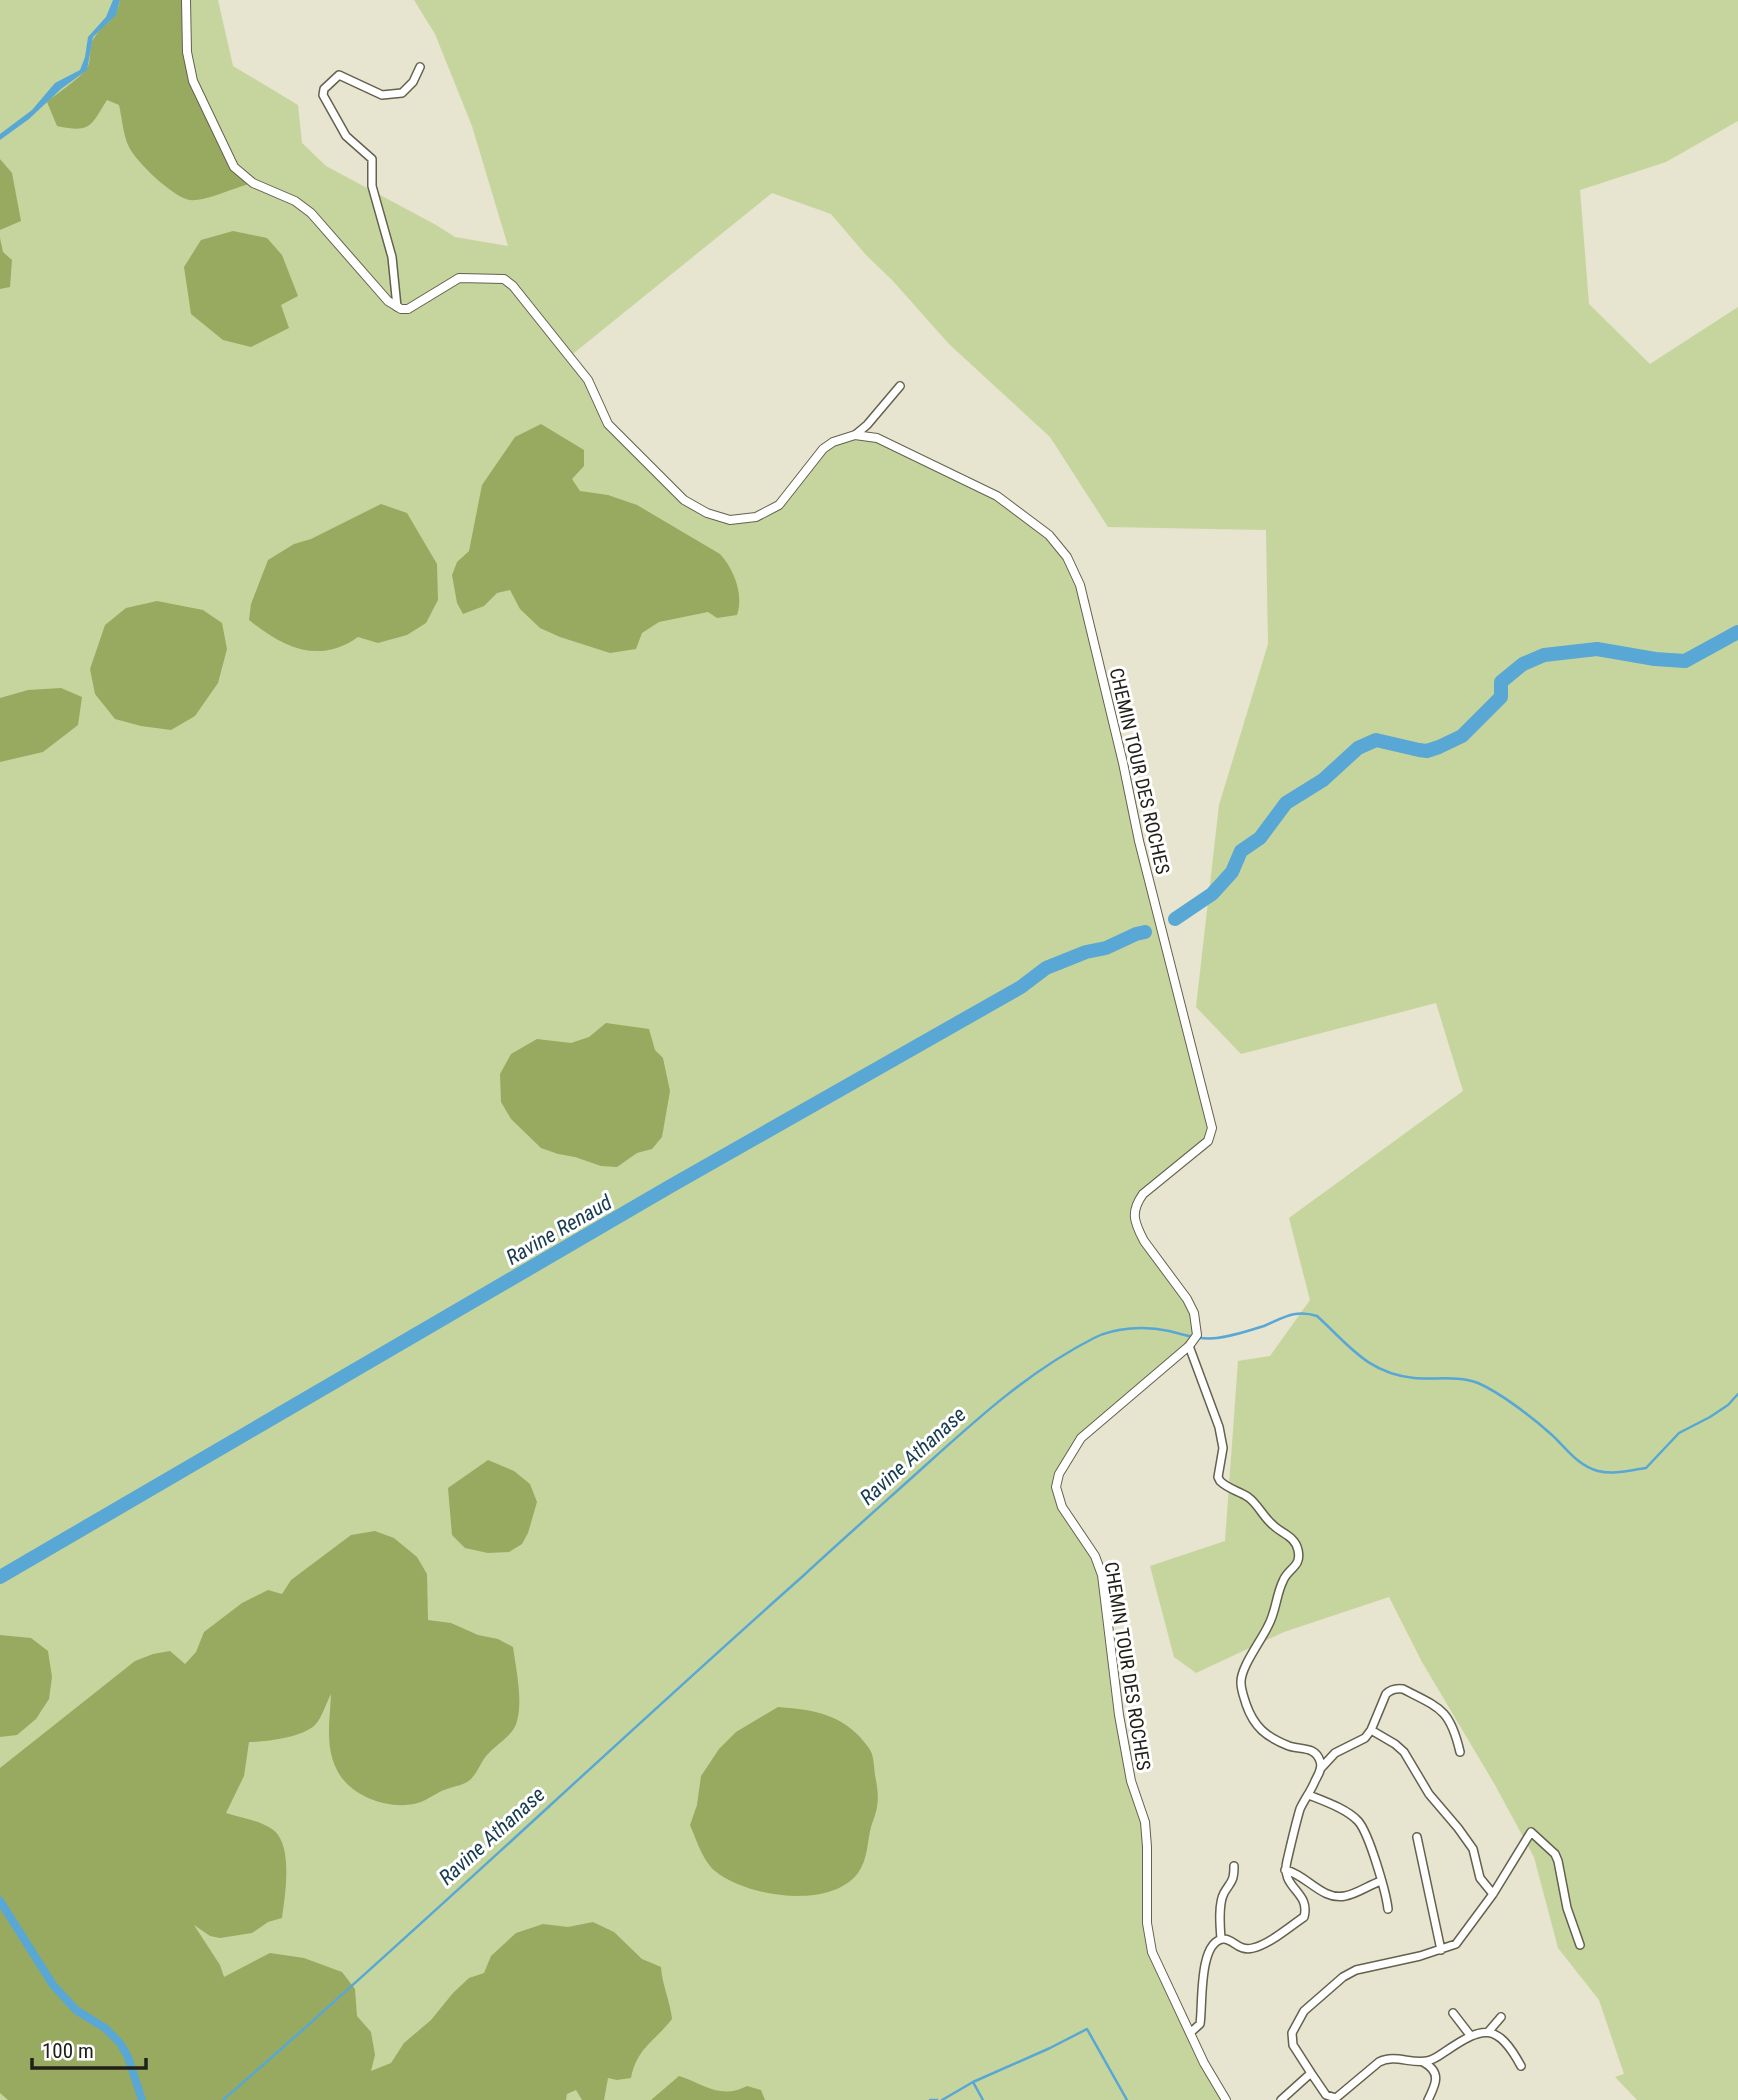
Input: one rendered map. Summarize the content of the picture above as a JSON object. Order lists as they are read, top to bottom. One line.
{"streets":{"street":["CHEMIN TOUR DES ROCHES"]},"water":["Ravine Renaud","Ravine Athanase"],"scale_bar":"100 m"}
